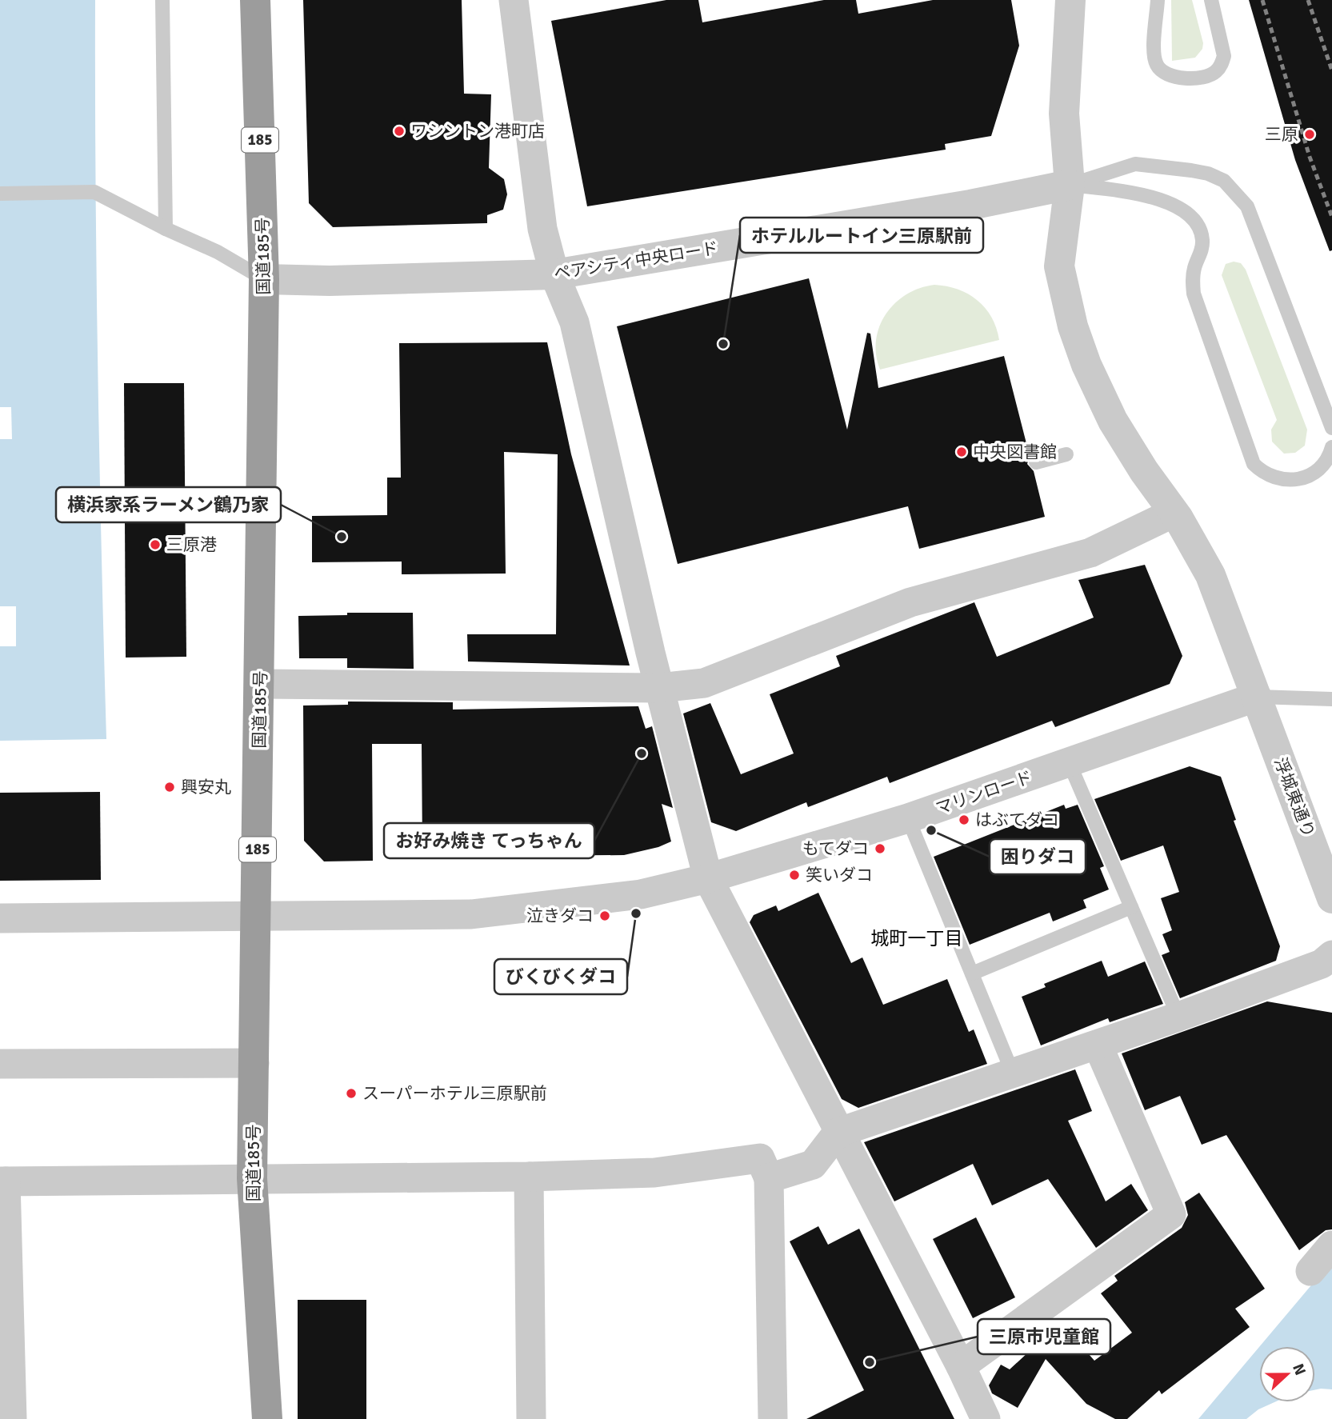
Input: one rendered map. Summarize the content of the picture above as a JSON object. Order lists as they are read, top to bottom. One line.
{"streets":{"highway":["185","国道185号"],"street":["ペアシティ中央ロード","マリンロード","浮城東通り"]},"crossings":[["国道185号","ペアシティ中央ロード"],["国道185号","マリンロード"],["ペアシティ中央ロード","浮城東通り"],["マリンロード","浮城東通り"]],"districts":["城町一丁目"],"places":["ワシントン港町店","三原","ホテルルートイン三原駅前","中央図書館","横浜家系ラーメン鶴乃家","三原港","お好み焼き てっちゃん","興安丸","はぶてダコ","困りダコ","もてダコ","笑いダコ","びくびくダコ","泣きダコ","スーパーホテル三原駅前","三原市児童館"],"north":"right"}
